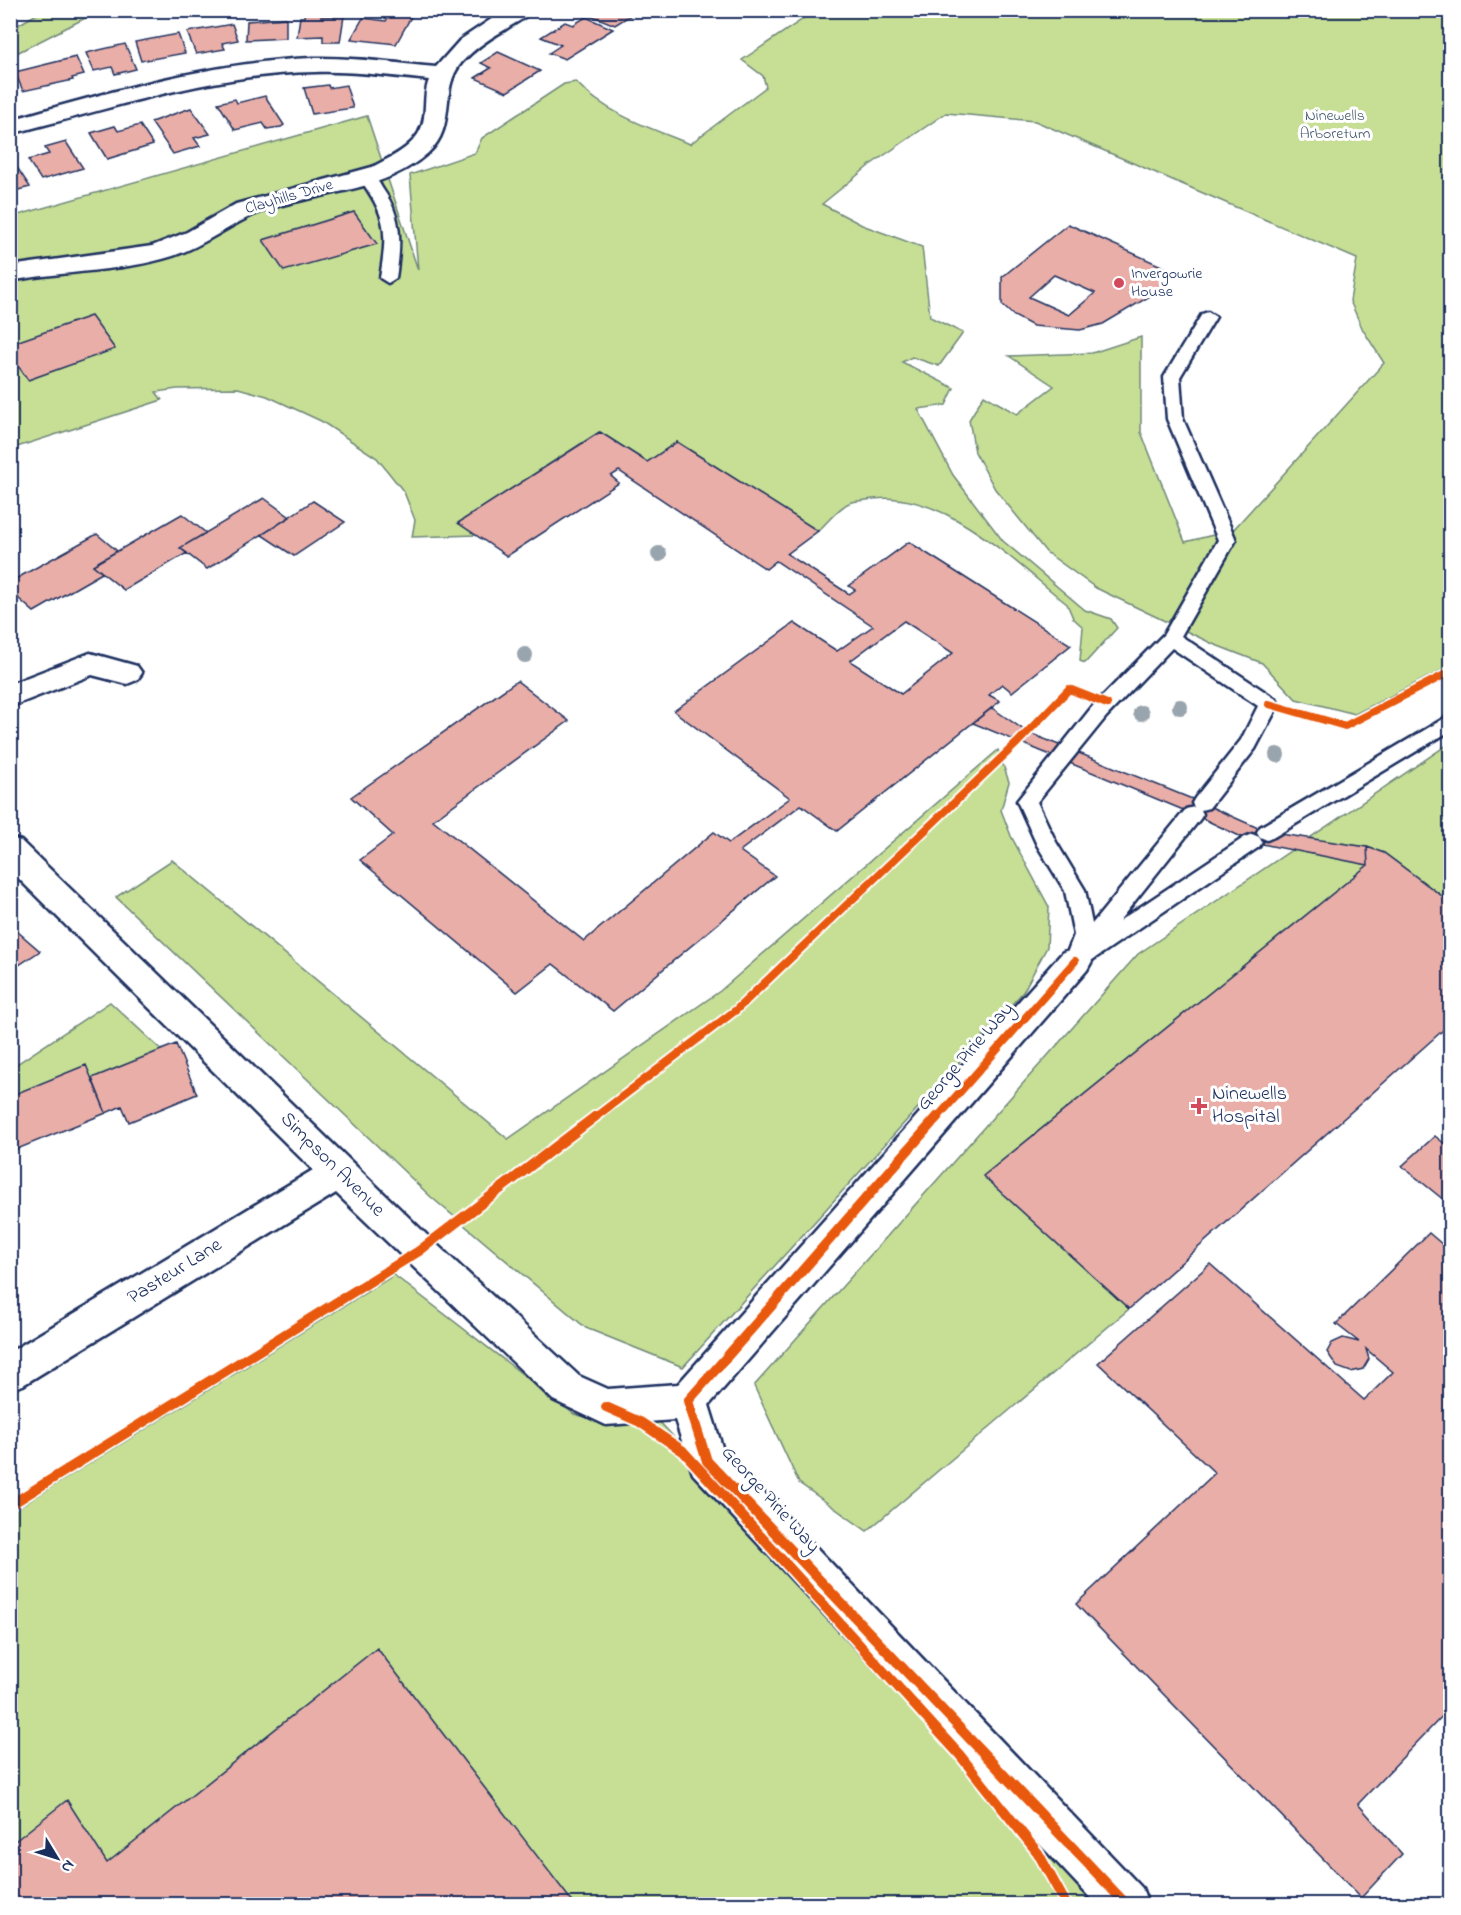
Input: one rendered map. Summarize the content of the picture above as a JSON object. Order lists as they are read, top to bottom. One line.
{"streets":{"street":["Clayhills Drive","George Pirie Way","Simpson Avenue","Pasteur Lane"]},"crossings":[["George Pirie Way","Simpson Avenue"],["Simpson Avenue","Pasteur Lane"]],"parks":["Ninewells Arboretum"],"places":{"other":["Invergowrie House"],"health":["Ninewells Hospital"]},"north":"bottom right"}
